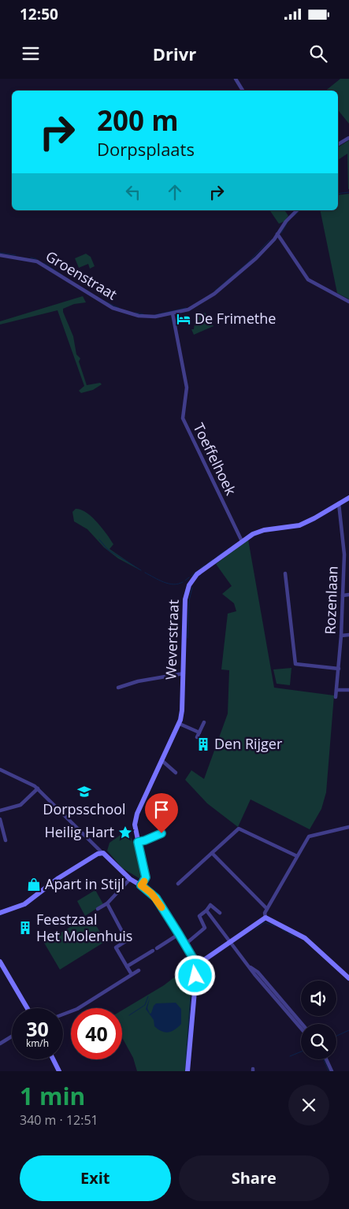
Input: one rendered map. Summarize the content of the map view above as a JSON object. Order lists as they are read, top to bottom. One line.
{"streets":{"street":["Groenstraat","Toeffelhoek","Rozenlaan","Weverstraat"]},"crossings":[["Groenstraat","Toeffelhoek"],["Toeffelhoek","Weverstraat"],["Rozenlaan","Weverstraat"]],"places":{"hotel":["De Frimethe"],"building":["Den Rijger","Feestzaal Het Molenhuis"],"school or university":["Dorpsschool"],"place":["Heilig Hart"],"shop":["Apart in Stijl"]},"page":{"status":"12:50","header":"Drivr","turn":["200 m","Dorpsplaats"],"speed":"30 km/h","limit":"40","heading":["1 min","340 m · 12:51"],"buttons":["Exit","Share"]}}
